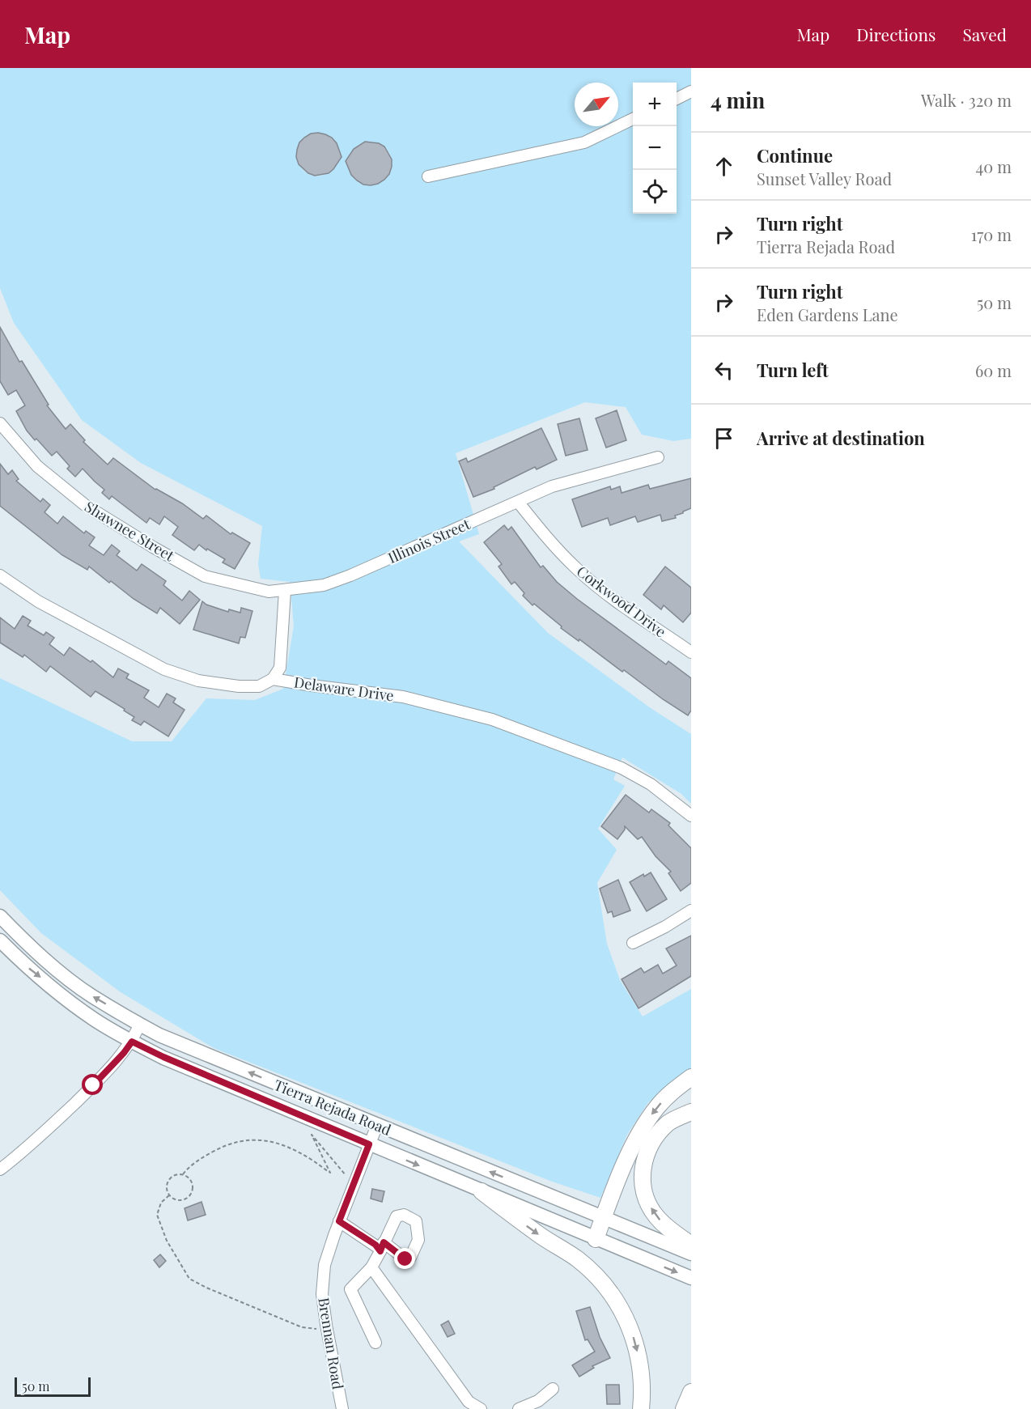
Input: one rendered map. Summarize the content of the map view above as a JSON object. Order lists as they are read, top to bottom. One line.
{"streets":{"main road":["Tierra Rejada Road"],"street":["Shawnee Street","Illinois Street","Corkwood Drive","Delaware Drive","Brennan Road"]},"crossings":[["Shawnee Street","Illinois Street"],["Illinois Street","Corkwood Drive"],["Tierra Rejada Road","Brennan Road"]],"scale_bar":"50 m","north":"top right","page":{"header":"Map","nav":["Map","Directions","Saved"],"heading":["4 min","Walk · 320 m"],"map_buttons":["+","−"],"list":[["Continue","Sunset Valley Road","40 m"],["Turn right","Tierra Rejada Road","170 m"],["Turn right","Eden Gardens Lane","50 m"],["Turn left","60 m"],"Arrive at destination"],"scale":"50 m"}}
